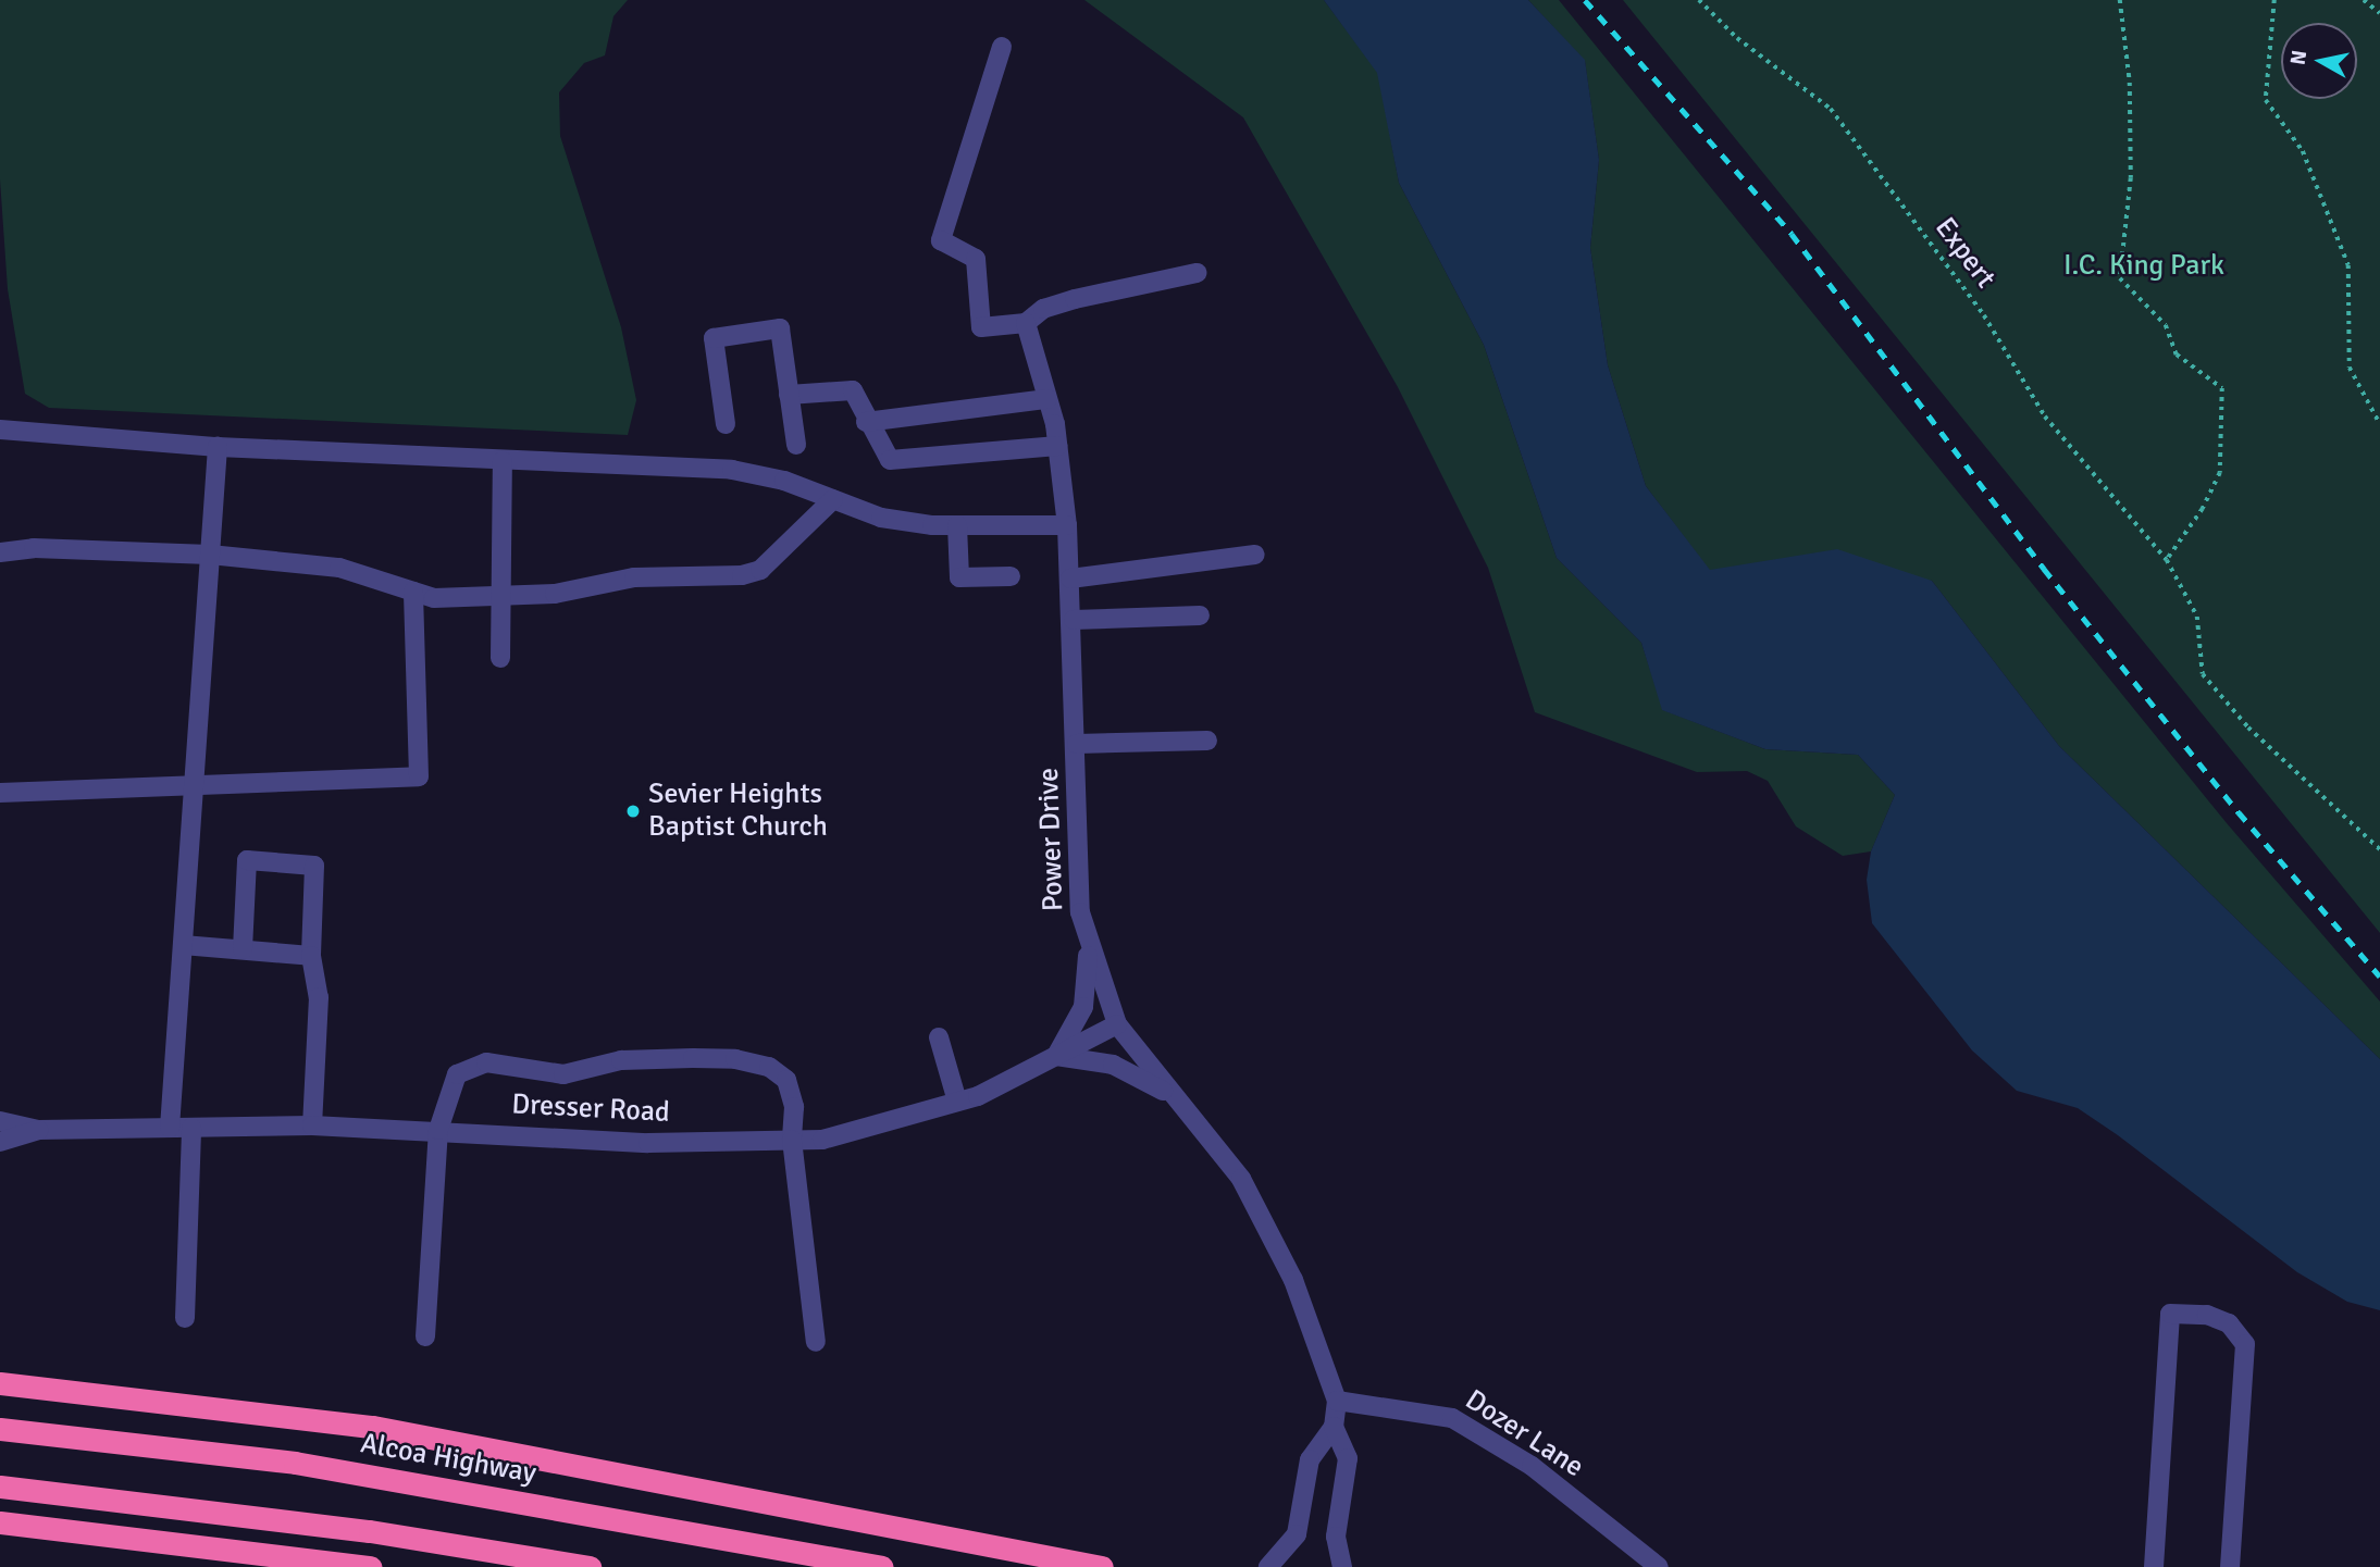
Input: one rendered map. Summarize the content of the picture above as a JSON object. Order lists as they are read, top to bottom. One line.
{"streets":{"highway":["Alcoa Highway"],"street":["Power Drive","Dresser Road","Dozer Lane"],"path":["Expert"]},"crossings":[["Power Drive","Dresser Road"],["Power Drive","Dozer Lane"]],"parks":["I.C. King Park"],"places":["Sevier Heights Baptist Church"],"north":"left"}
